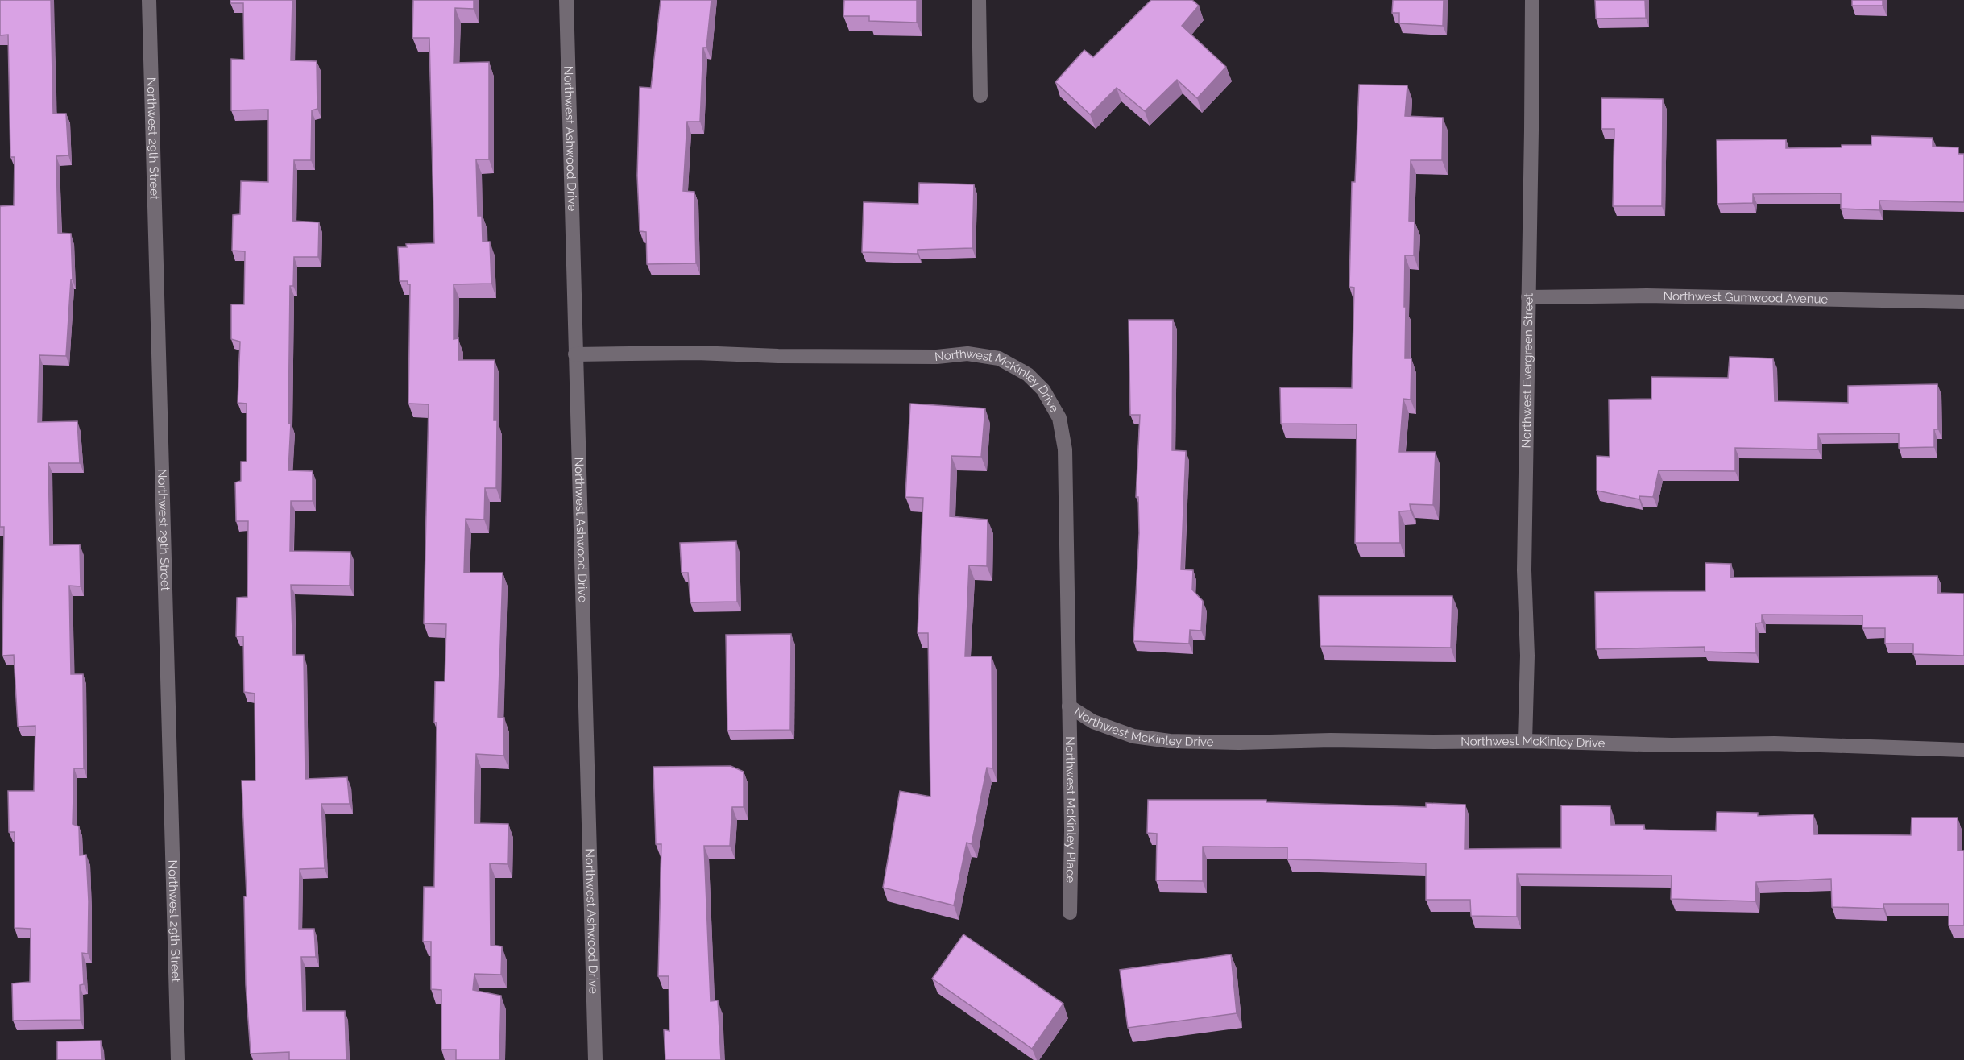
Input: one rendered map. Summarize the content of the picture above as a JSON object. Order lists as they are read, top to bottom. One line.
{"streets":{"street":["Northwest 29th Street","Northwest Ashwood Drive","Northwest Gumwood Avenue","Northwest Evergreen Street","Northwest McKinley Drive","Northwest McKinley Place"]},"crossings":[["Northwest Ashwood Drive","Northwest McKinley Drive"],["Northwest Gumwood Avenue","Northwest Evergreen Street"],["Northwest Evergreen Street","Northwest McKinley Drive"],["Northwest McKinley Drive","Northwest McKinley Place"]]}
